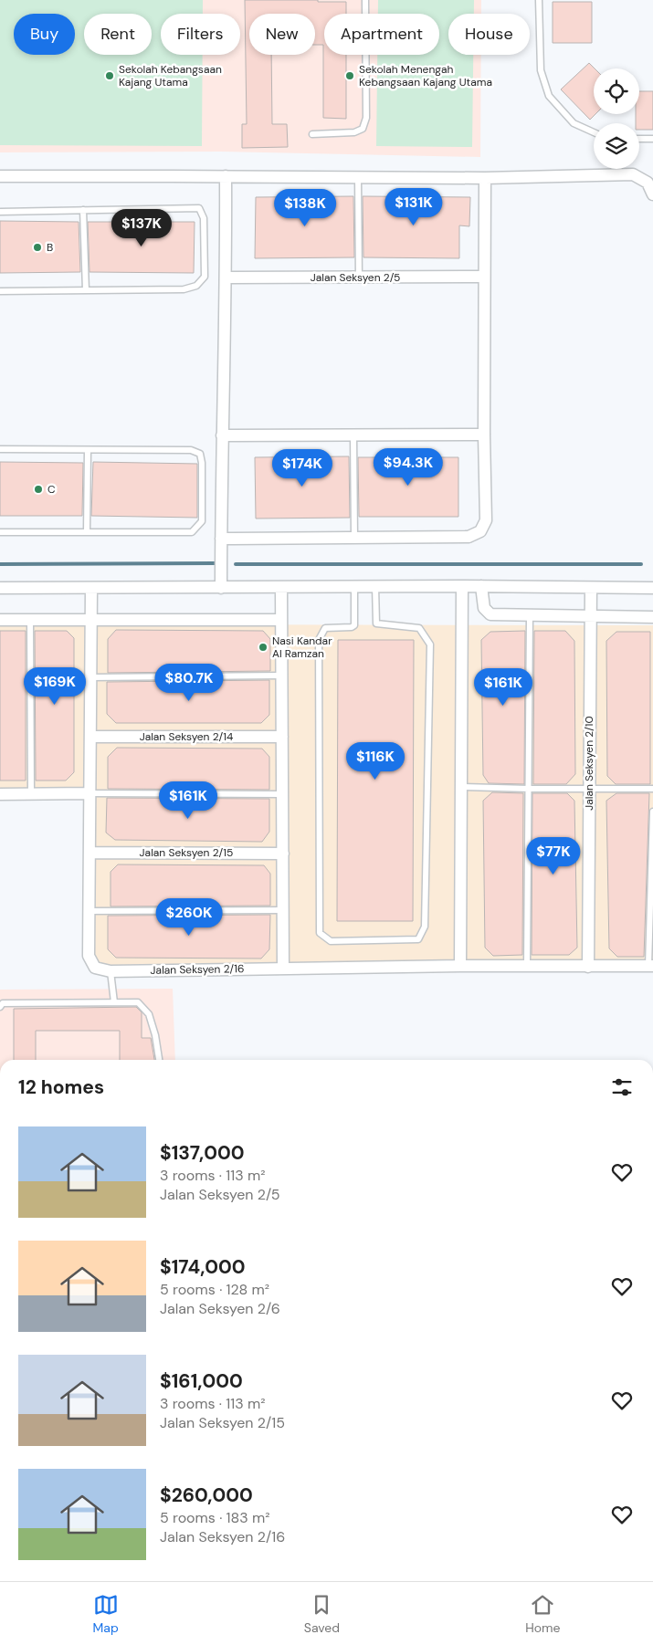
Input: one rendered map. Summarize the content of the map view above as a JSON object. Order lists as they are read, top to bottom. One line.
{"streets":{"street":["Jalan Seksyen 2/5","Jalan Seksyen 2/14","Jalan Seksyen 2/10","Jalan Seksyen 2/15","Jalan Seksyen 2/16"]},"crossings":[["Jalan Seksyen 2/10","Jalan Seksyen 2/16"]],"places":["Sekolah Kebangsaan Kajang Utama","Sekolah Menengah Kebangsaan Kajang Utama","B","C","Nasi Kandar Al Ramzan"],"page":{"chip":["Buy","Rent","Filters","New","Apartment","House"],"price":["$131K","$138K","$137K","$94.3K","$174K","$80.7K","$169K","$161K","$116K","$161K","$77K","$260K"],"heading":"12 homes","list":[{"name":"$137,000","note":"3 rooms · 113 m² · Jalan Seksyen 2/5"},{"name":"$174,000","note":"5 rooms · 128 m² · Jalan Seksyen 2/6"},{"name":"$161,000","note":"3 rooms · 113 m² · Jalan Seksyen 2/15"},{"name":"$260,000","note":"5 rooms · 183 m² · Jalan Seksyen 2/16"}],"tabs":["Map","Saved","Home"]}}
